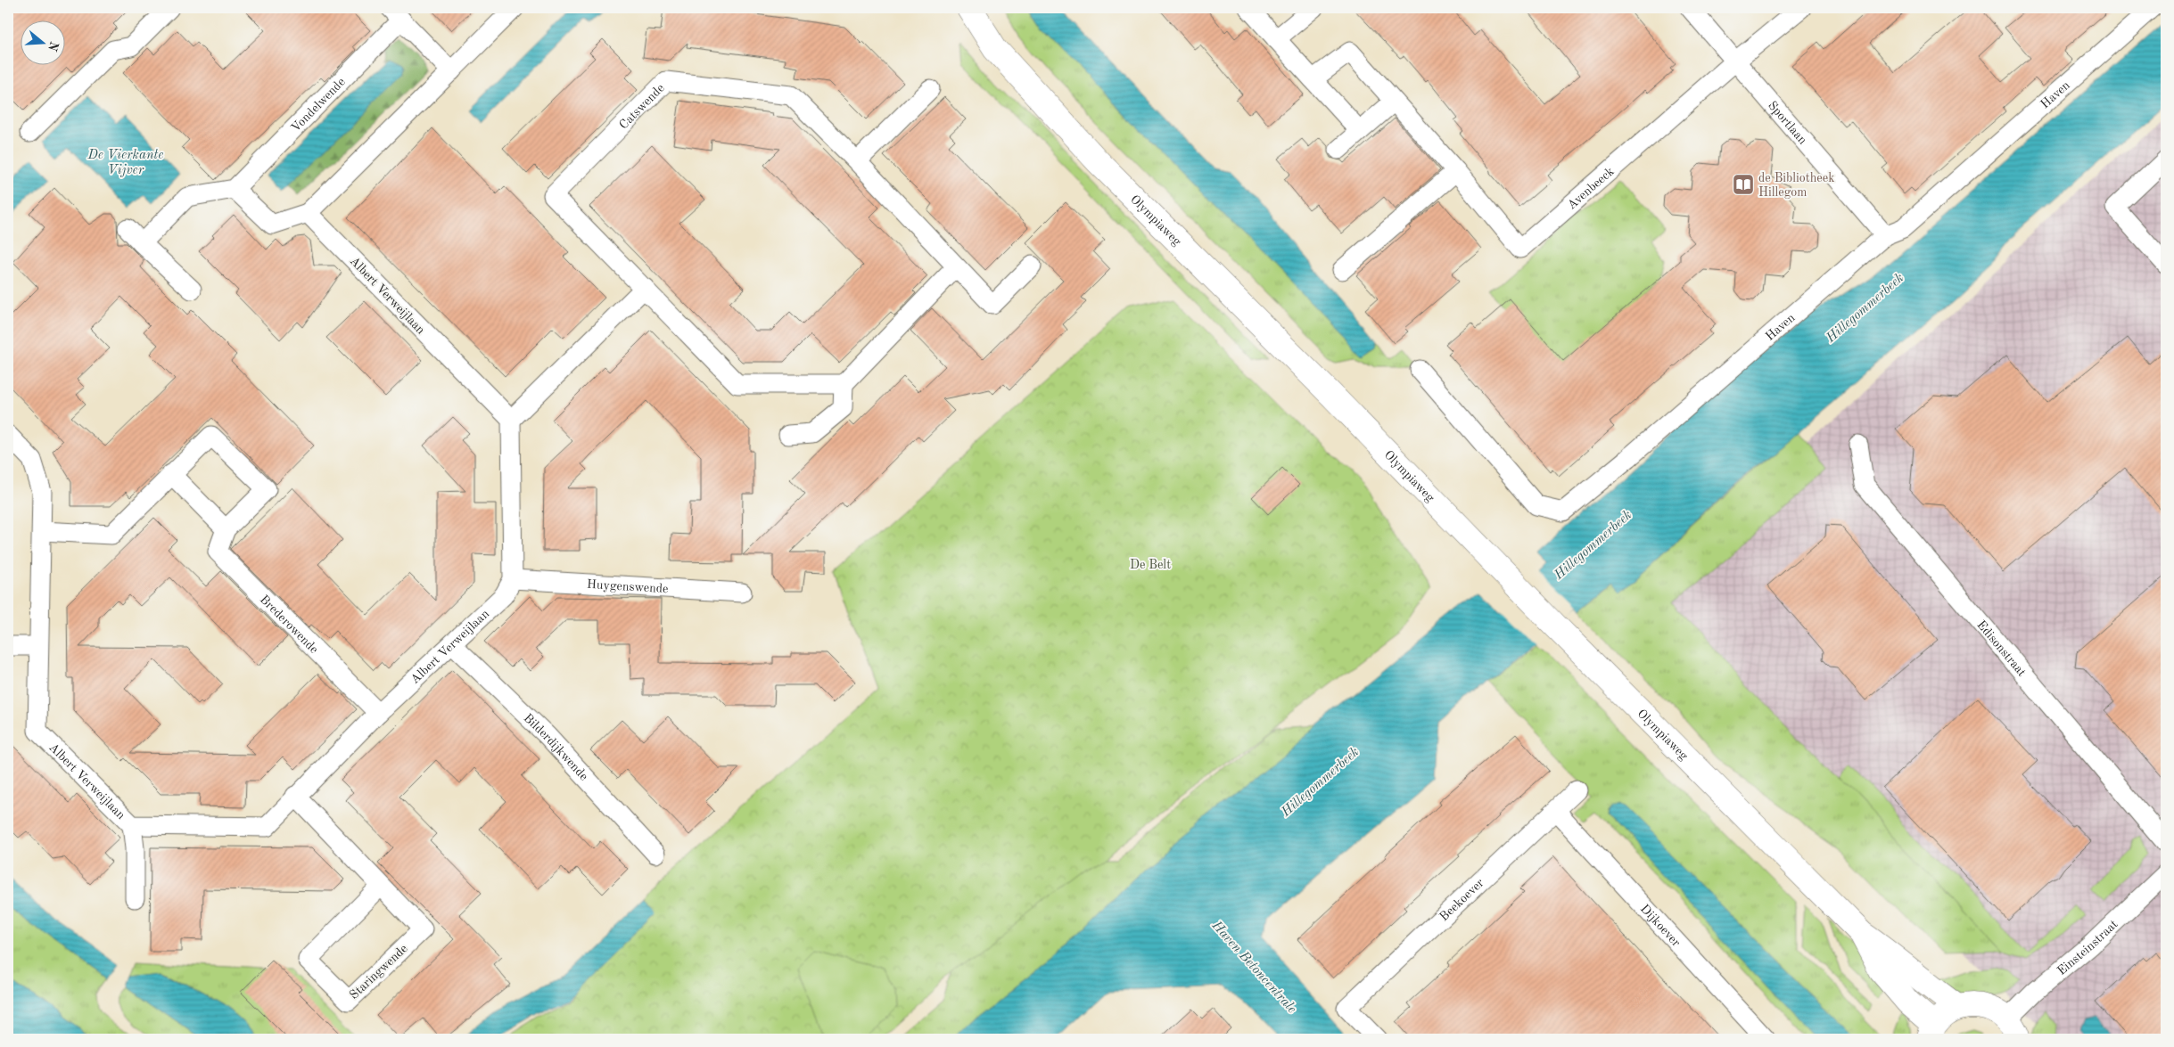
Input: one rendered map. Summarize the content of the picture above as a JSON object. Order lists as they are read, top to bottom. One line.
{"streets":{"main road":["Olympiaweg"],"street":["Haven","Vondelwende","Catswende","Sportlaan","Avenbeeck","Albert Verweijlaan","Huygenswende","Brederowende","Edisonstraat","Bilderdijkwende","Beekoever","Dijkoever","Einsteinstraat","Staringwende"]},"crossings":[["Haven","Sportlaan"],["Sportlaan","Avenbeeck"],["Albert Verweijlaan","Huygenswende"],["Albert Verweijlaan","Brederowende"],["Albert Verweijlaan","Bilderdijkwende"],["Albert Verweijlaan","Staringwende"],["Beekoever","Dijkoever"]],"water":["De Vierkante Vijver","Hillegommerbeek","Haven Betoncentrale"],"parks":["De Belt"],"places":{"library":["de Bibliotheek Hillegom"]},"north":"right"}
